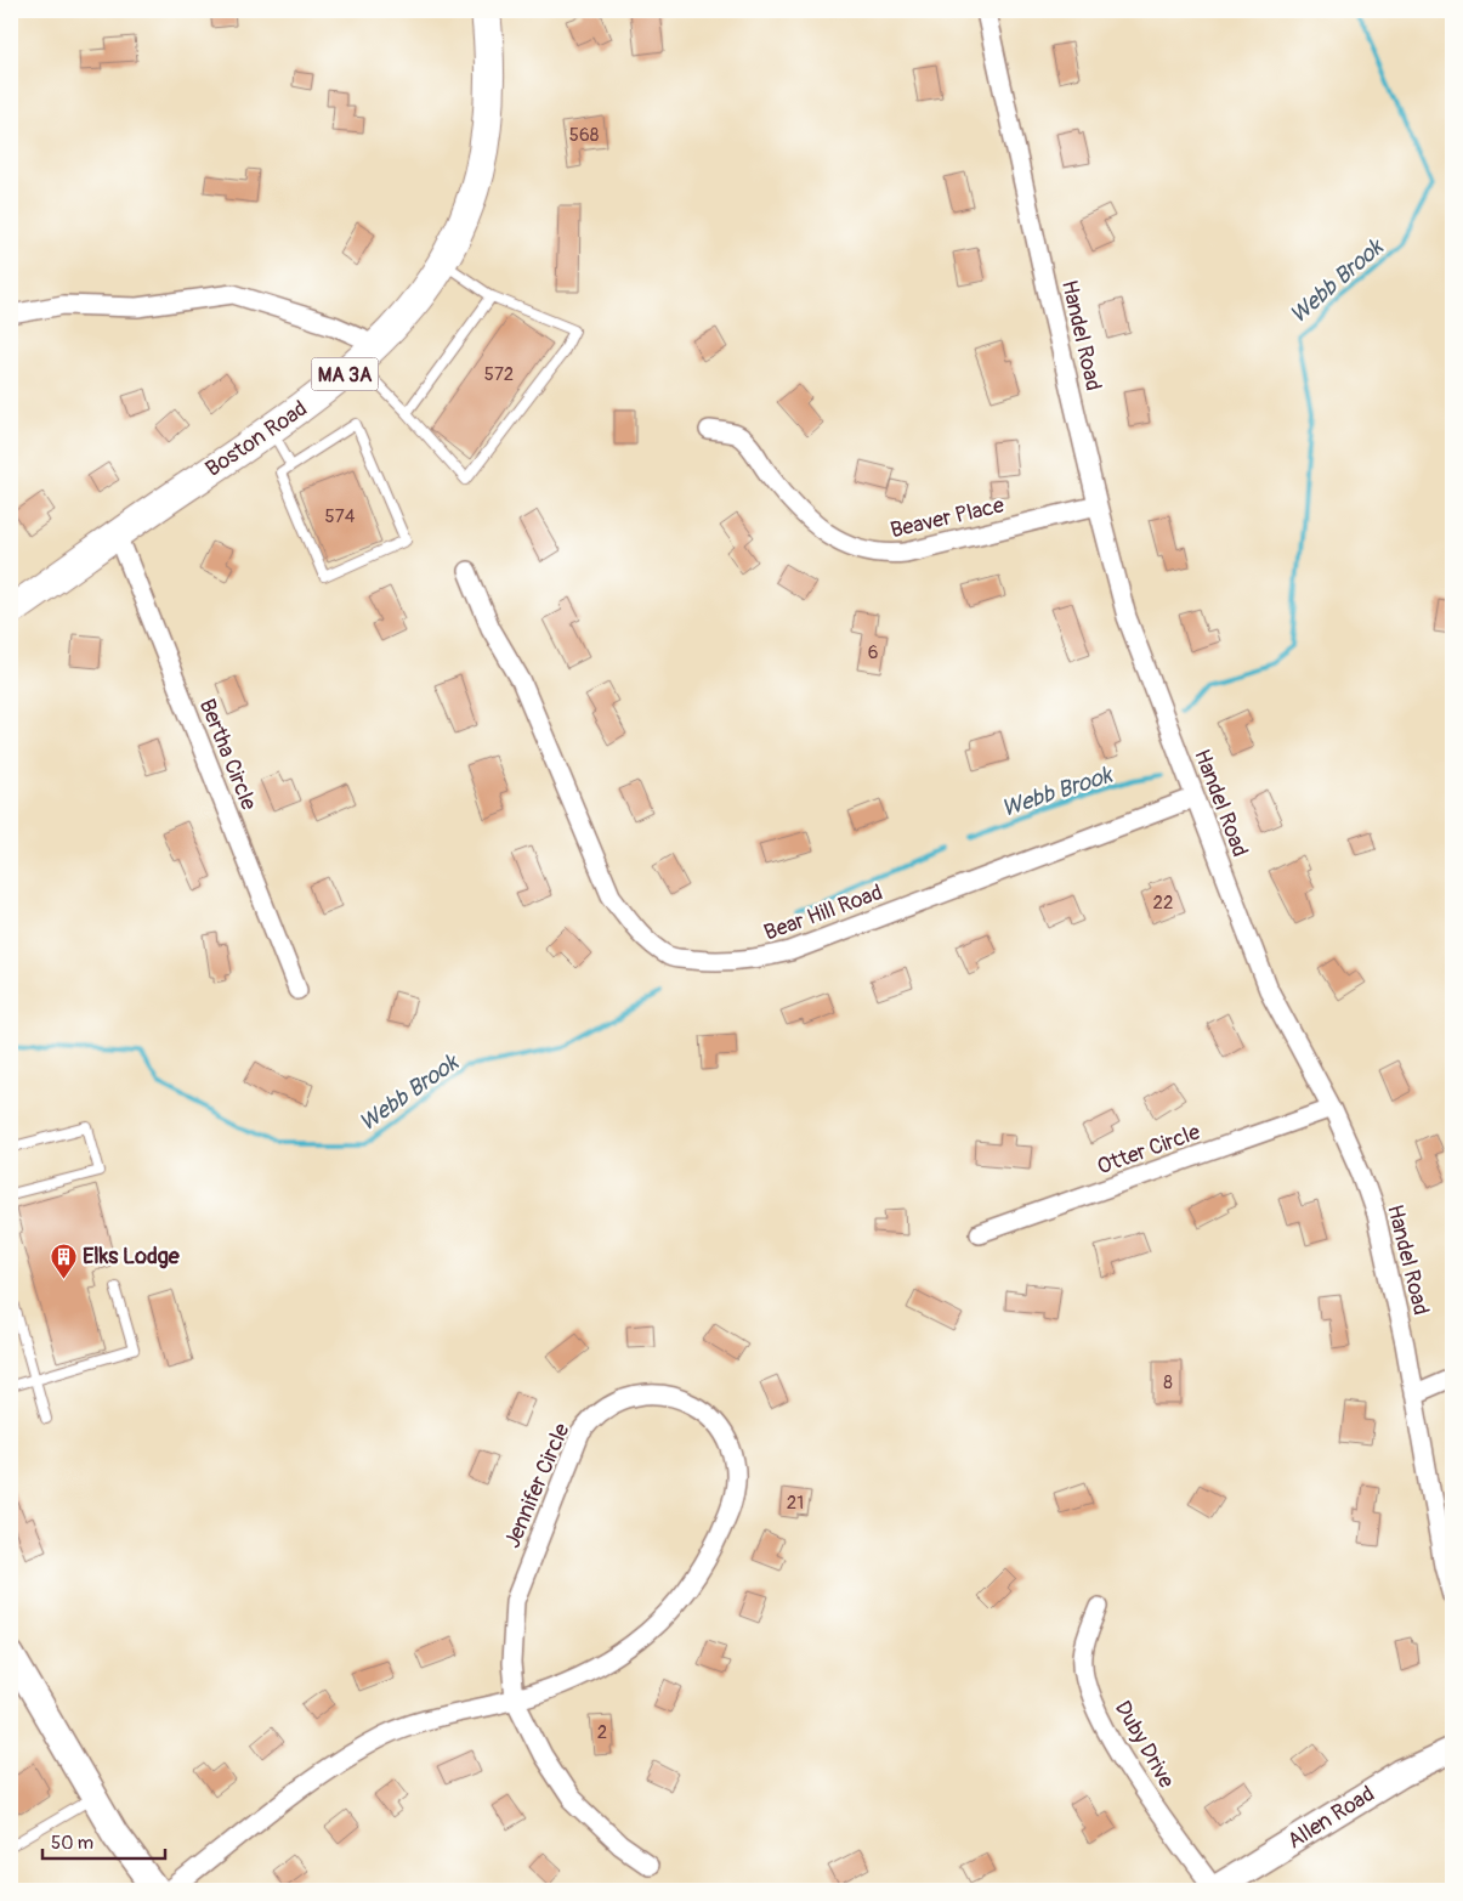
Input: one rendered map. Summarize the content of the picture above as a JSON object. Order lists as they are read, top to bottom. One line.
{"streets":{"main road":["MA 3A","Boston Road"],"street":["Handel Road","Beaver Place","Bertha Circle","Bear Hill Road","Otter Circle","Jennifer Circle","Duby Drive","Allen Road"]},"crossings":[["Handel Road","Beaver Place"],["Handel Road","Bear Hill Road"],["Handel Road","Otter Circle"],["Boston Road","Bertha Circle"],["Duby Drive","Allen Road"]],"water":["Webb Brook"],"places":{"building":["Elks Lodge"]},"house_numbers":["568","572","574","6","22","8","21","2"],"scale_bar":"50 m"}
